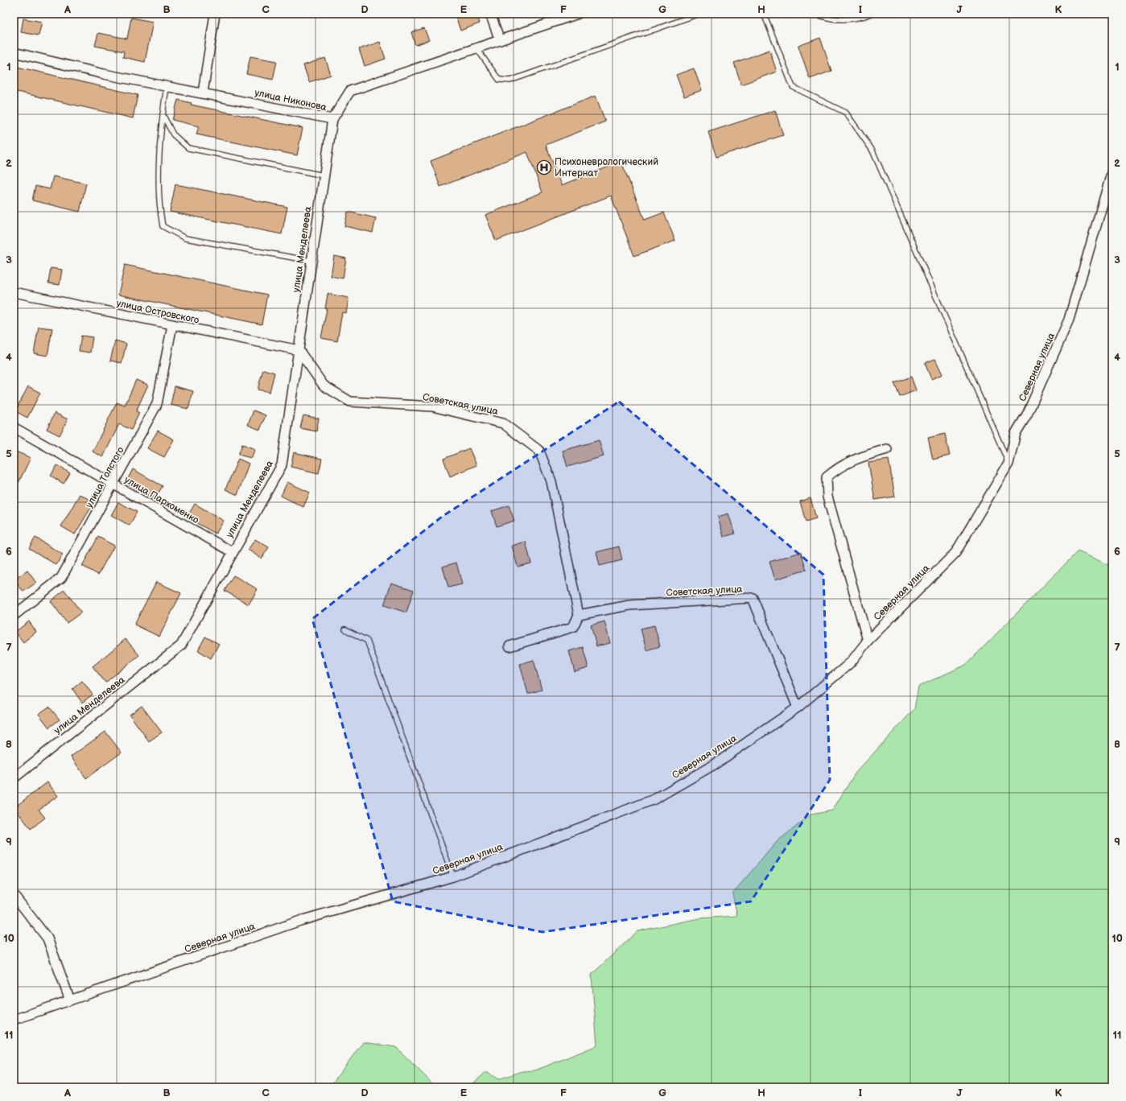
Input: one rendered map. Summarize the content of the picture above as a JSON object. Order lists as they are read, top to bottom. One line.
{"streets":{"street":["улица Никонова","улица Менделеева","улица Островского","Северная улица","Советская улица","улица Толстого","улица Пархоменко"]},"crossings":[["улица Никонова","улица Менделеева"],["улица Менделеева","улица Островского"],["улица Менделеева","Советская улица"],["улица Менделеева","улица Пархоменко"],["улица Островского","Советская улица"],["улица Островского","улица Толстого"],["Северная улица","Советская улица"],["улица Толстого","улица Пархоменко"]],"places":{"hospital":["Психоневрологический Интернат"]},"grid":{"columns":["A","B","C","D","E","F","G","H","I","J","K"],"rows":["1","2","3","4","5","6","7","8","9","10","11"]}}
